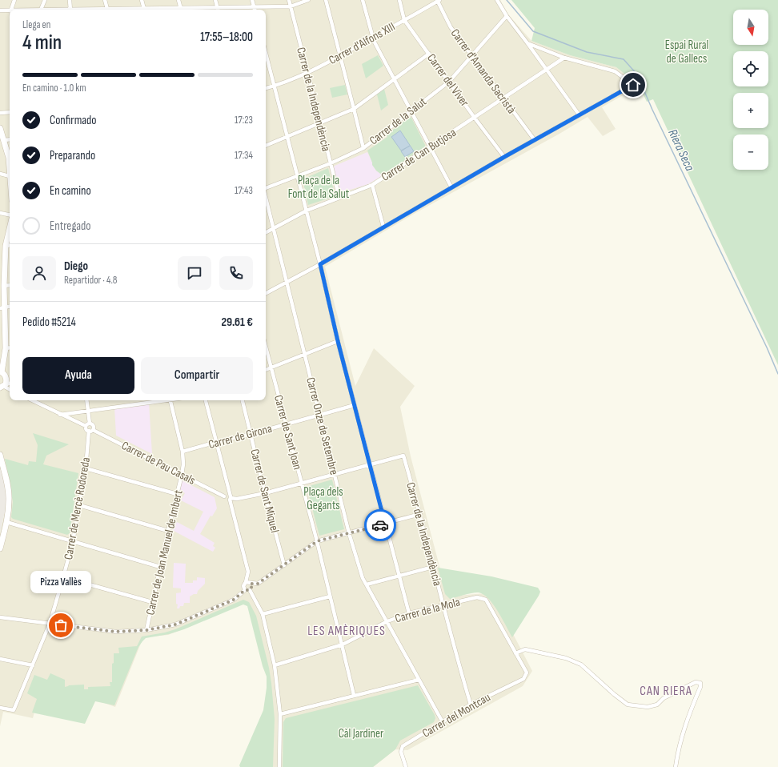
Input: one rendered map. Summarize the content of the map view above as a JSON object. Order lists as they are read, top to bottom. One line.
{"streets":{"street":["Carrer d'Alfons XIII","Carrer d'Amanda Sacristà","Carrer del Viver","Carrer de la Independència","Carrer de la Salut","Carrer de Can Butjosa","Carrer Onze de Setembre","Carrer de Sant Joan","Carrer de Girona","Carrer de Pau Casals","Carrer de Sant Miquel","Carrer de Mercè Rodoreda","Carrer de Joan Manuel de Imbert","Carrer de la Mola","Carrer del Montcau"]},"crossings":[["Carrer d'Alfons XIII","Carrer d'Amanda Sacristà"],["Carrer d'Alfons XIII","Carrer del Viver"],["Carrer d'Alfons XIII","Carrer de la Independència"],["Carrer d'Amanda Sacristà","Carrer de la Salut"],["Carrer d'Amanda Sacristà","Carrer de Can Butjosa"],["Carrer del Viver","Carrer de la Salut"],["Carrer del Viver","Carrer de Can Butjosa"],["Carrer de la Independència","Carrer de la Salut"],["Carrer de la Independència","Carrer de Can Butjosa"],["Carrer de la Independència","Carrer de la Mola"],["Carrer de la Independència","Carrer del Montcau"],["Carrer de Can Butjosa","Carrer Onze de Setembre"],["Carrer Onze de Setembre","Carrer de Girona"],["Carrer Onze de Setembre","Carrer de la Mola"],["Carrer Onze de Setembre","Carrer del Montcau"],["Carrer de Sant Joan","Carrer de Girona"],["Carrer de Sant Joan","Carrer de la Mola"],["Carrer de Girona","Carrer de Sant Miquel"],["Carrer de Girona","Carrer de Joan Manuel de Imbert"],["Carrer de Pau Casals","Carrer de Mercè Rodoreda"],["Carrer de Pau Casals","Carrer de Joan Manuel de Imbert"],["Carrer de la Mola","Carrer del Montcau"]],"districts":["LES AMÈRIQUES","CAN RIERA"],"water":["Riera Seca"],"parks":["Espai Rural de Gallecs","Plaça de la Font de la Salut","Plaça dels Gegants","Càl Jardiner"],"places":["Pizza Vallès"],"north":"bottom","page":{"map_buttons":["+","−"],"heading":["4 min","Llega en","17:55–18:00"],"panel":["Diego","Repartidor · 4.8","Pedido #5214","29.61 €"],"bar":"En camino · 1.0 km","list":[["Confirmado","17:23"],["Preparando","17:34"],["En camino","17:43"],"Entregado"],"buttons":["Ayuda","Compartir"],"bubble":"Pizza Vallès"}}
